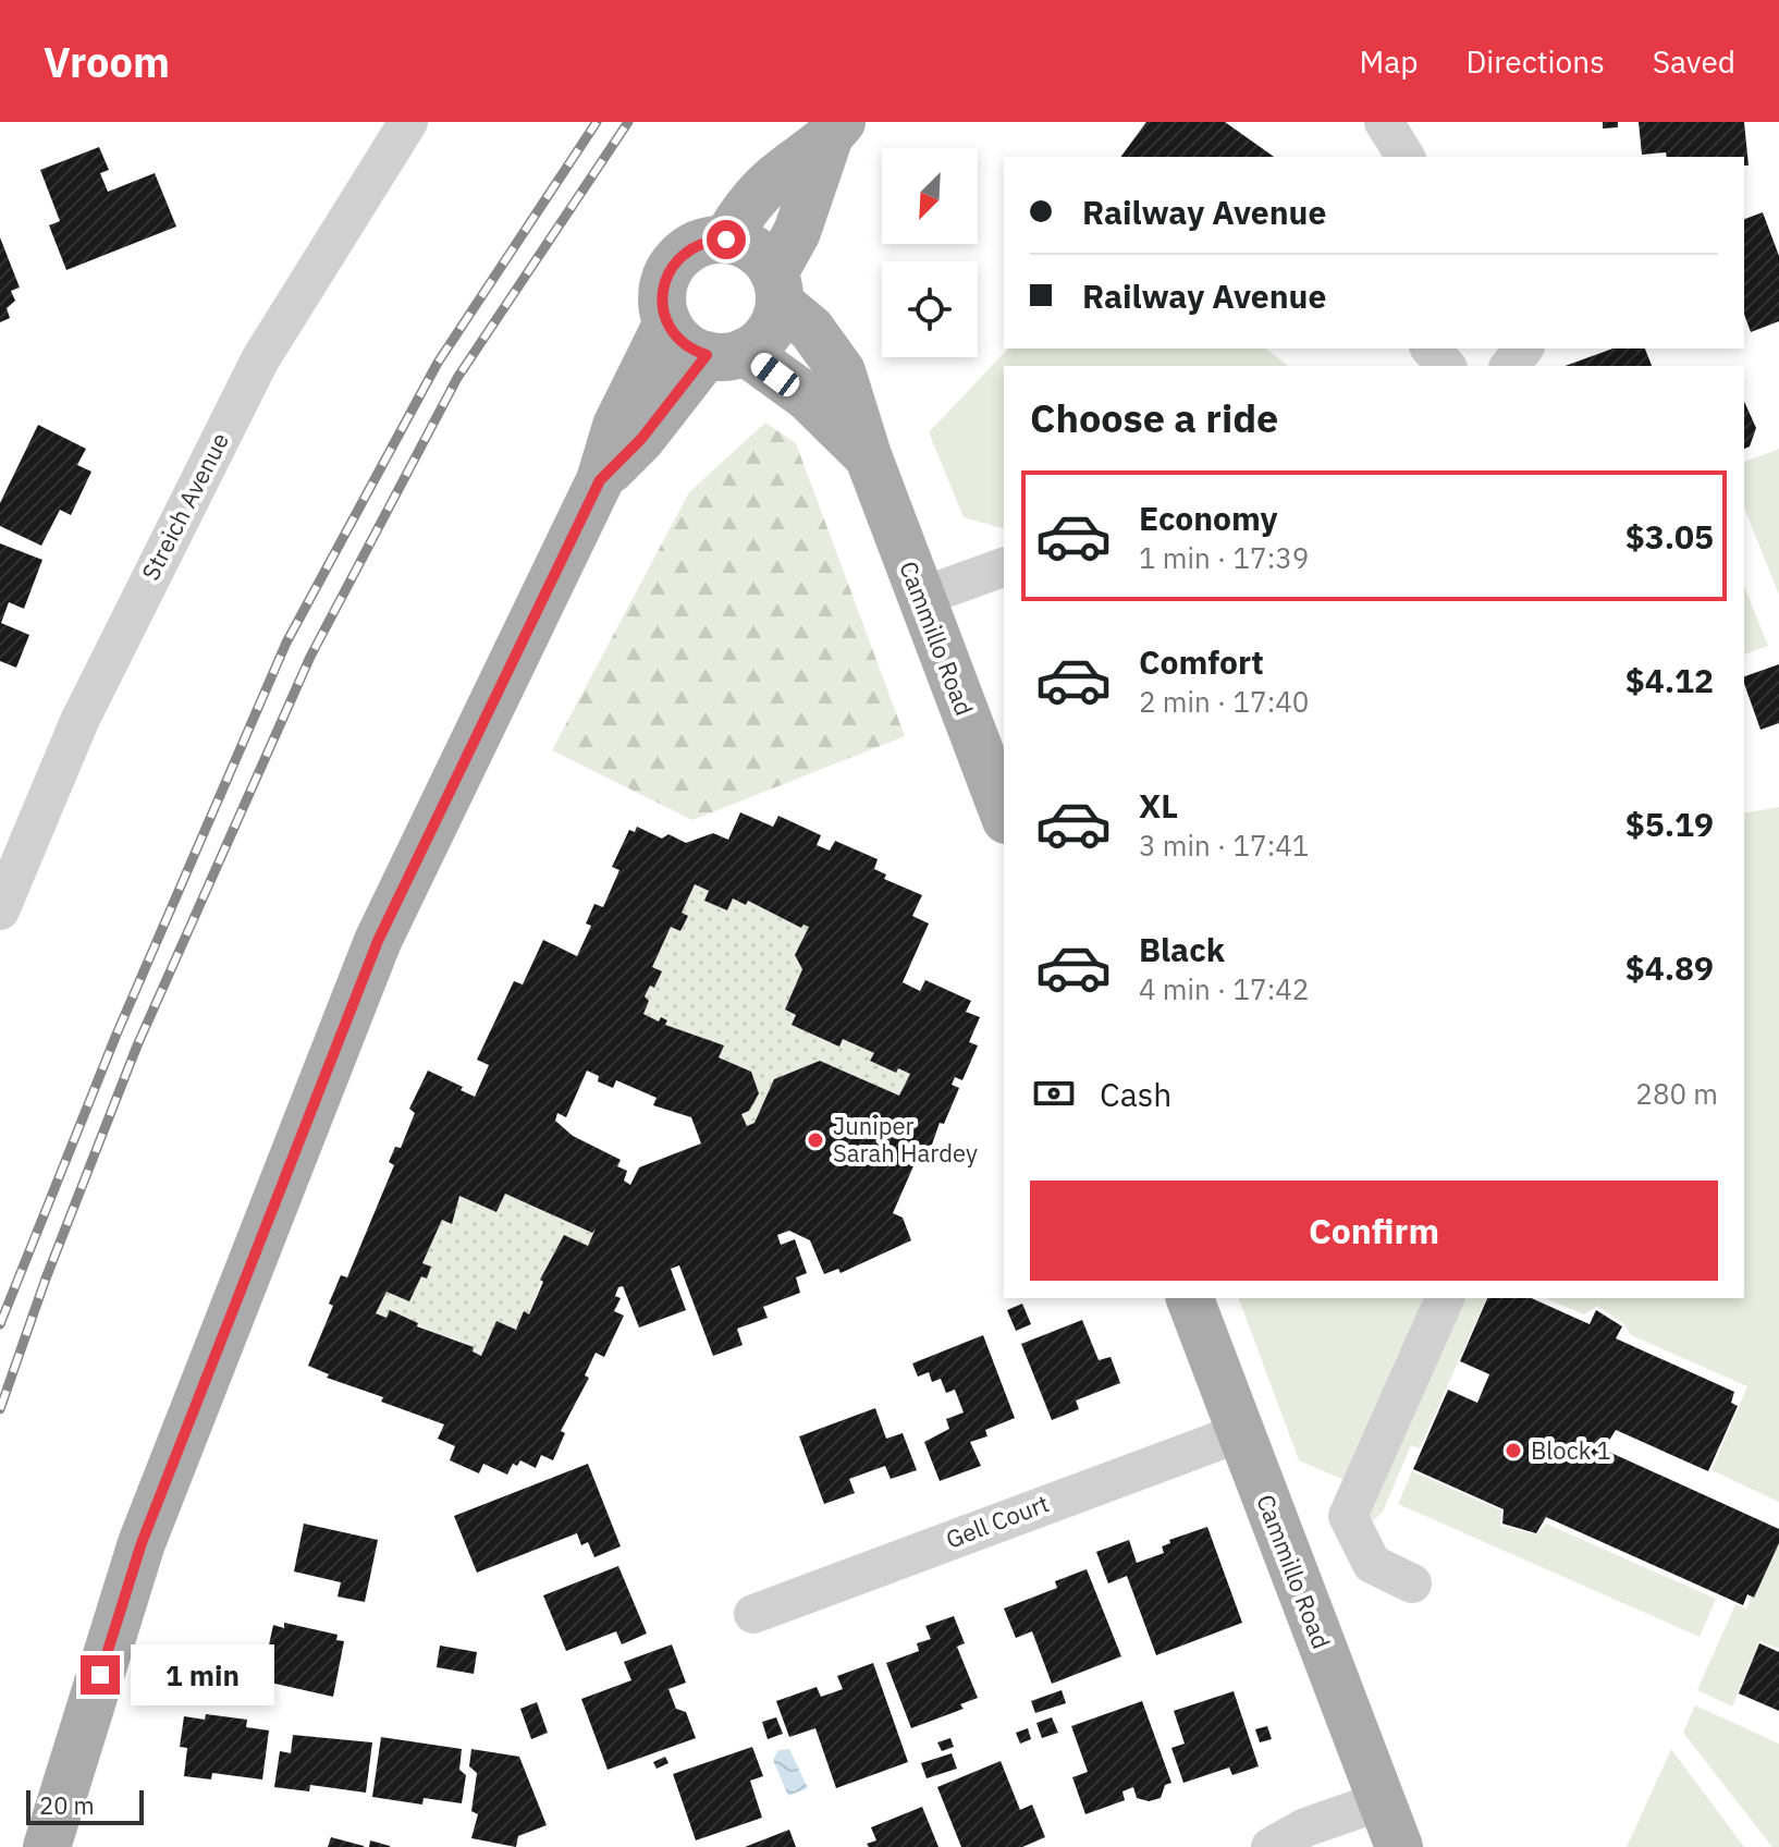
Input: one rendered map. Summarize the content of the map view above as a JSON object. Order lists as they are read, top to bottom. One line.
{"streets":{"main road":["Cammillo Road"],"street":["Streich Avenue","Gell Court"]},"crossings":[["Cammillo Road","Gell Court"]],"places":["Juniper Sarah Hardey","Block 1"],"scale_bar":"20 m","north":"bottom left","page":{"header":"Vroom","nav":["Map","Directions","Saved"],"banner":["Railway Avenue","Railway Avenue"],"heading":"Choose a ride","list":[{"name":"Economy","note":"1 min · 17:39","value":"$3.05"},{"name":"Comfort","note":"2 min · 17:40","value":"$4.12"},{"name":"XL","note":"3 min · 17:41","value":"$5.19"},{"name":"Black","note":"4 min · 17:42","value":"$4.89"}],"pay":["Cash","280 m"],"buttons":"Confirm","bubble":"1 min","scale":"20 m"}}
